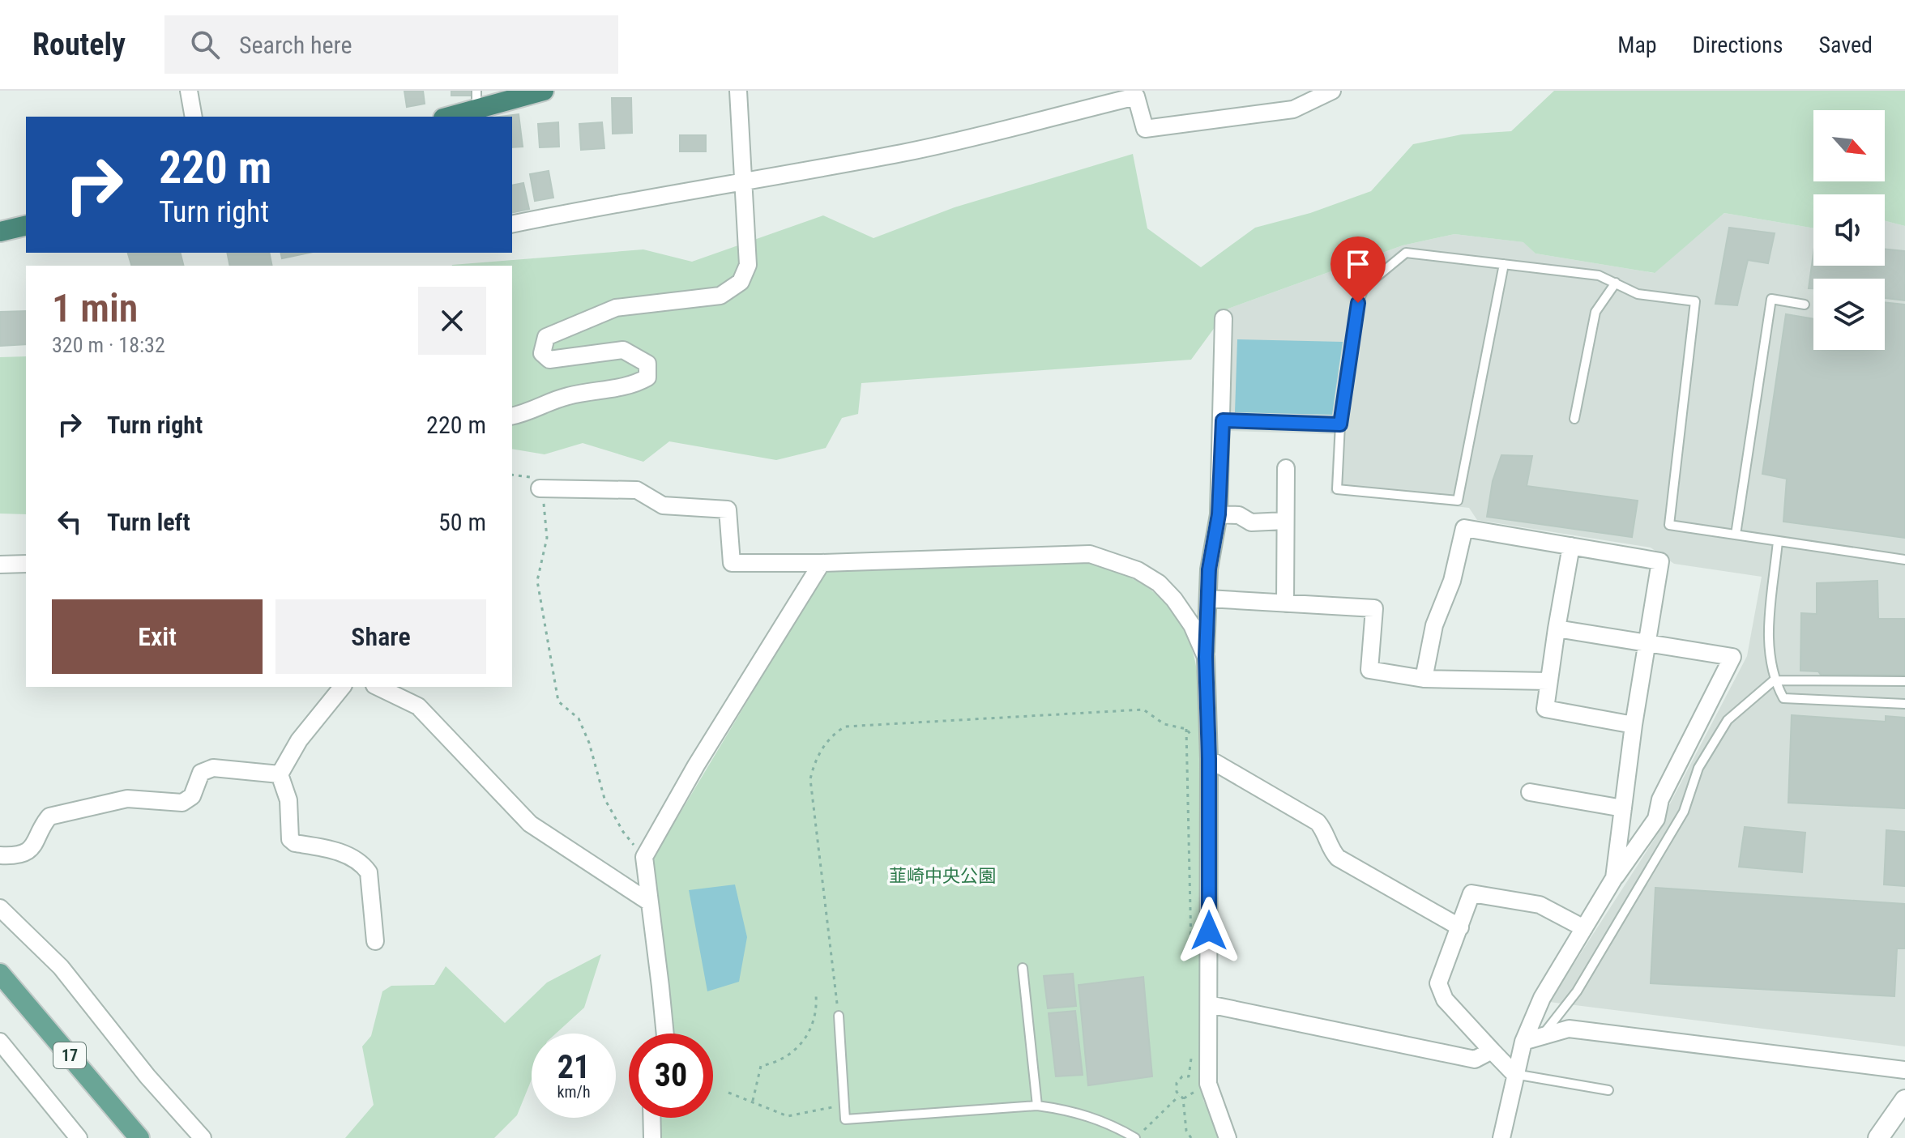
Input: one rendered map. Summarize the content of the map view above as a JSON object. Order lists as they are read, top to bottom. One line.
{"streets":{"main road":["17"]},"parks":["韮崎中央公園"],"north":"bottom right","page":{"header":"Routely","search":"Search here","nav":["Map","Directions","Saved"],"turn":["220 m","Turn right"],"heading":["1 min","320 m · 18:32"],"list":[{"name":"Turn right","value":"220 m"},{"name":"Turn left","value":"50 m"}],"buttons":["Exit","Share"],"speed":"21 km/h","limit":"30"}}
